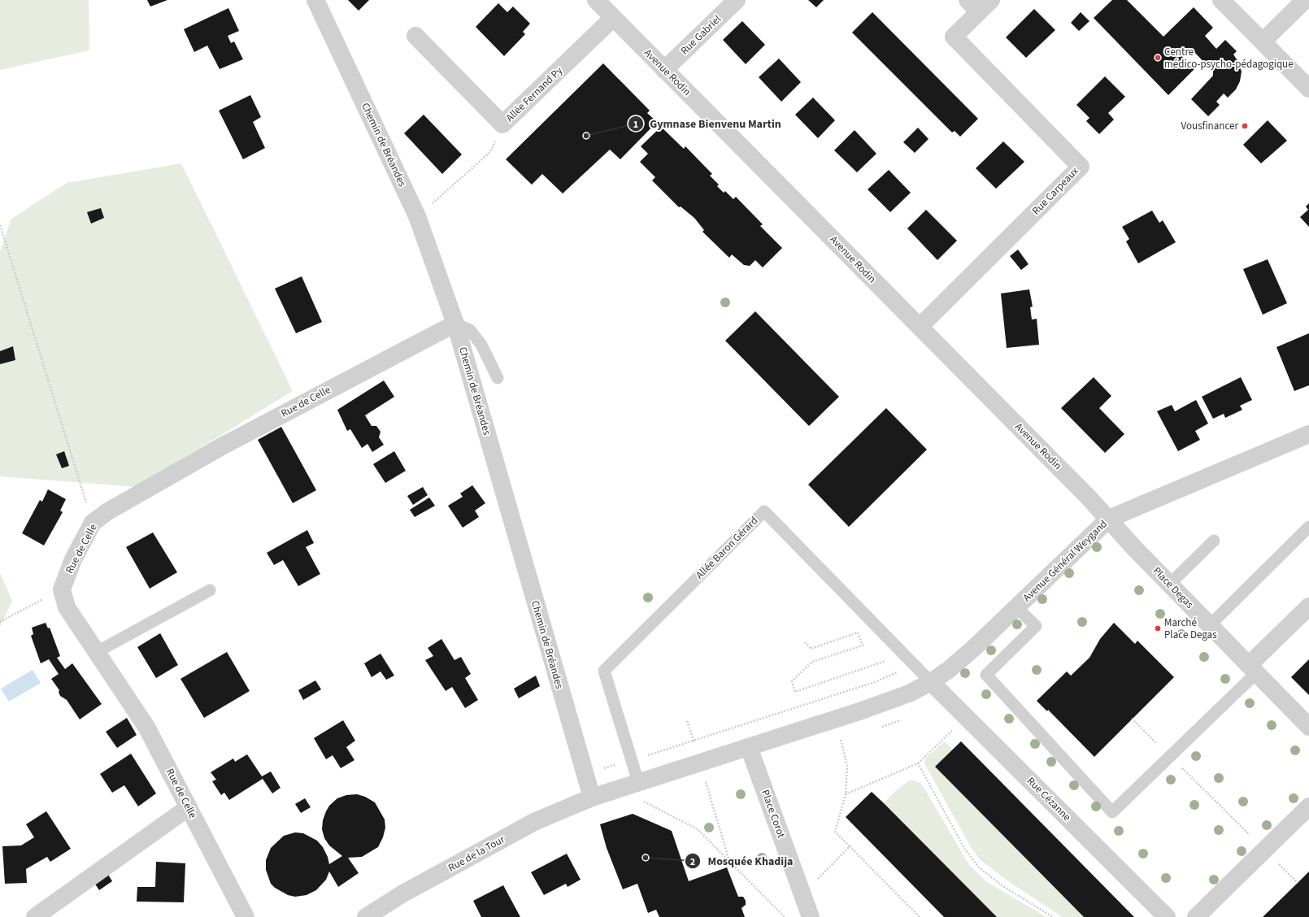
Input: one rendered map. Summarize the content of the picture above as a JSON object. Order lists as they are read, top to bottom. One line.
{"streets":{"street":["Rue Gabriel","Avenue Rodin","Allée Fernand Py","Chemin de Bréandes","Rue Carpeaux","Rue de Celle","Avenue Général Weygand","Place Degas","Rue Cézanne","Place Corot","Rue de la Tour"],"lane":["Allée Baron Gérard"]},"crossings":[["Rue Gabriel","Avenue Rodin"],["Avenue Rodin","Allée Fernand Py"],["Avenue Rodin","Rue Carpeaux"],["Avenue Rodin","Avenue Général Weygand"],["Avenue Rodin","Place Degas"],["Chemin de Bréandes","Rue de Celle"],["Chemin de Bréandes","Rue de la Tour"],["Allée Baron Gérard","Avenue Général Weygand"],["Allée Baron Gérard","Rue Cézanne"],["Allée Baron Gérard","Rue de la Tour"],["Avenue Général Weygand","Place Degas"],["Avenue Général Weygand","Rue Cézanne"],["Avenue Général Weygand","Place Corot"],["Avenue Général Weygand","Rue de la Tour"],["Place Corot","Rue de la Tour"]],"places":["Centre médico-psycho-pédagogique","Vousfinancer","Gymnase Bienvenu Martin","Marché Place Degas","Mosquée Khadija"]}
